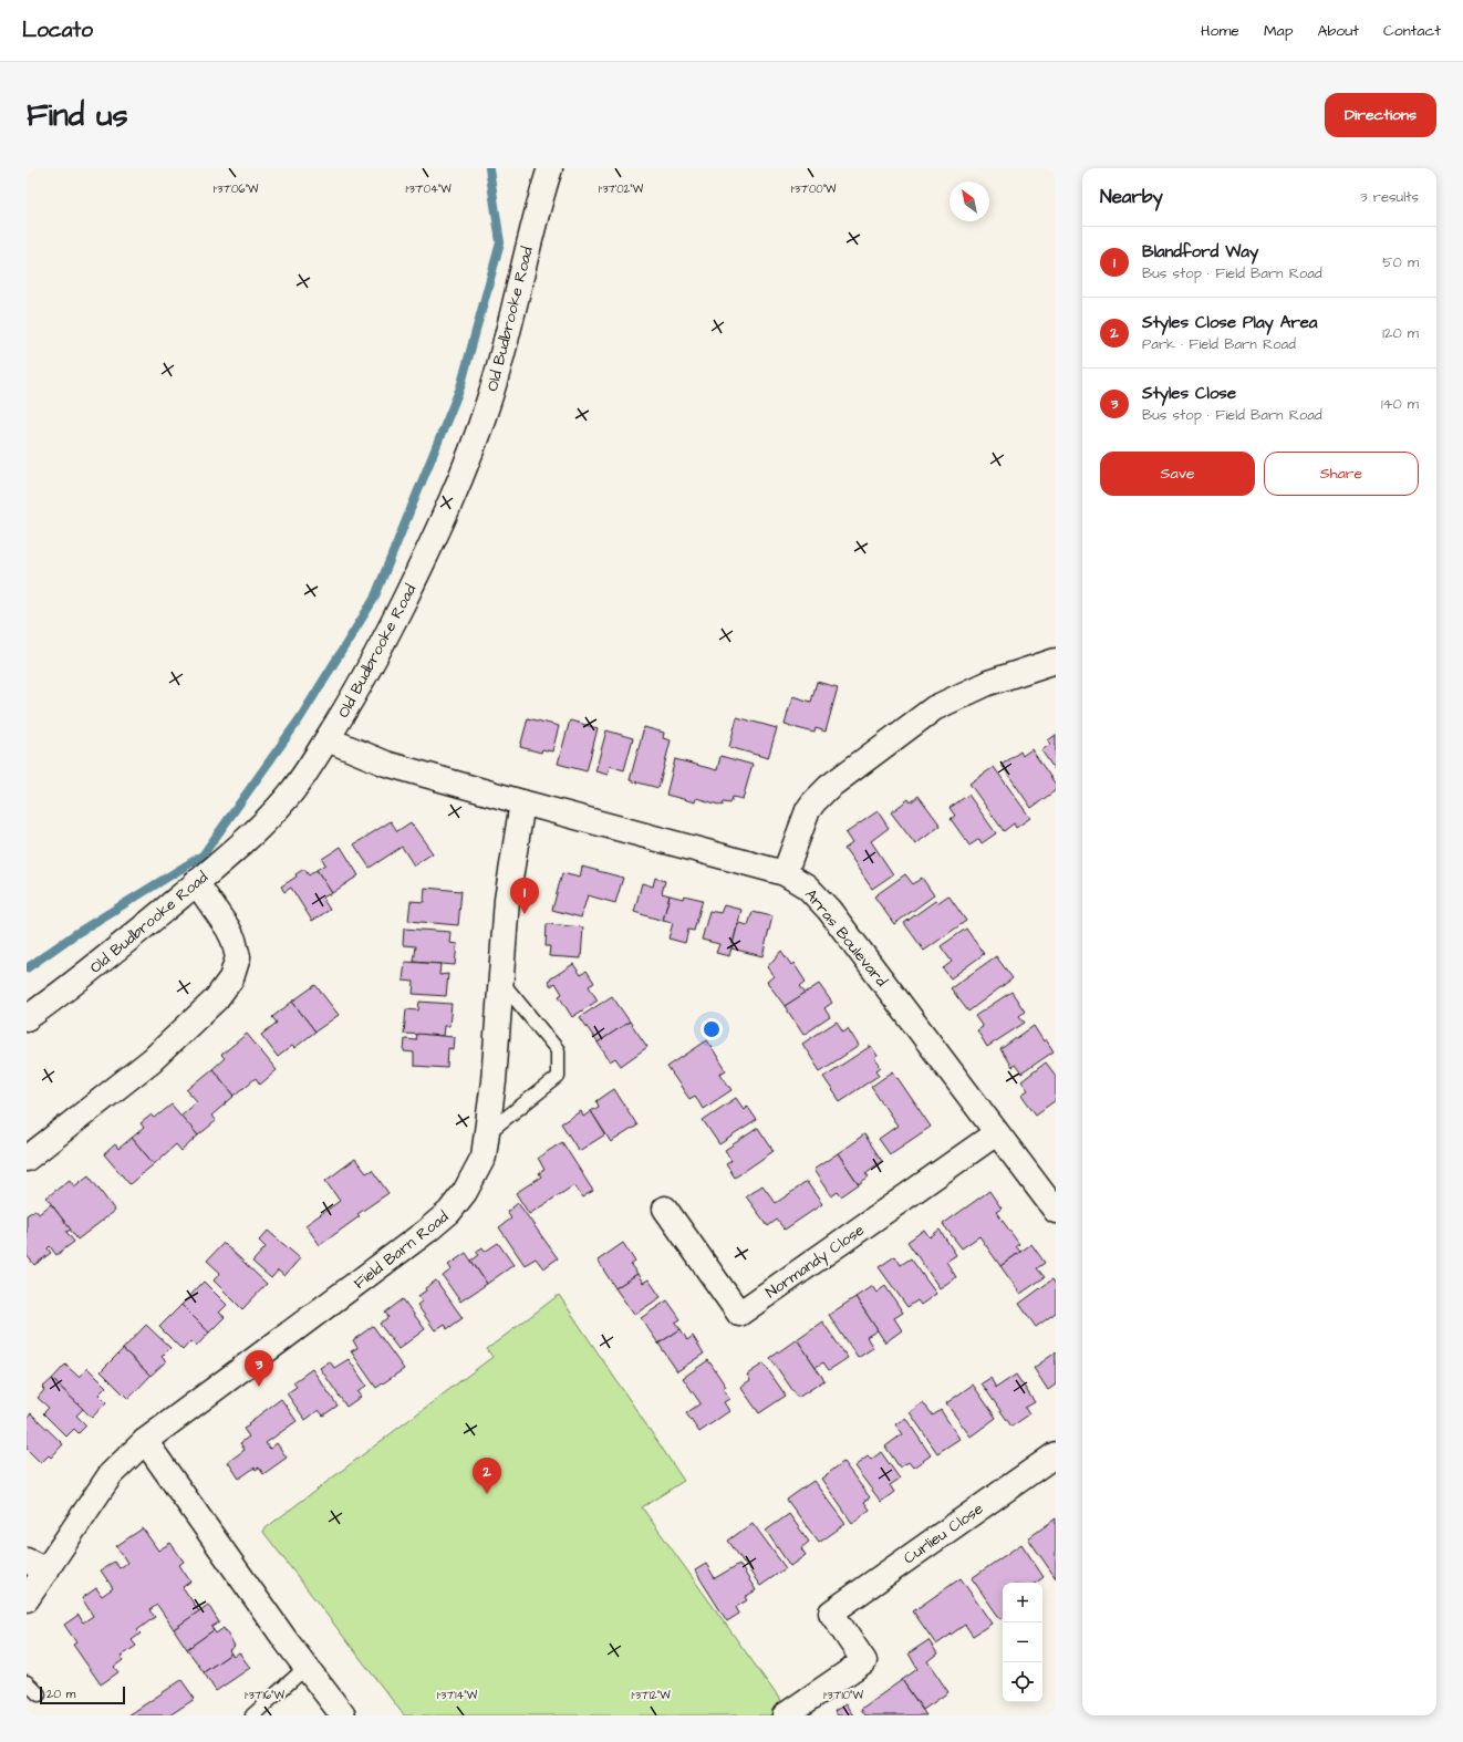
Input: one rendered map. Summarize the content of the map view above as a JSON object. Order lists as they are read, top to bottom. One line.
{"streets":{"street":["Old Budbrooke Road","Arras Boulevard","Field Barn Road","Normandy Close","Curlieu Close"]},"crossings":[["Old Budbrooke Road","Arras Boulevard"],["Arras Boulevard","Field Barn Road"],["Arras Boulevard","Normandy Close"]],"scale_bar":"20 m","north":"top left","page":{"header":"Locato","nav":["Home","Map","About","Contact"],"buttons":["Directions",["Save","Share"]],"title":"Find us","heading":["Nearby","3 results"],"list":[{"mark":"1","name":"Blandford Way","note":"Bus stop · Field Barn Road","value":"50 m"},{"mark":"2","name":"Styles Close Play Area","note":"Park · Field Barn Road","value":"120 m"},{"mark":"3","name":"Styles Close","note":"Bus stop · Field Barn Road","value":"140 m"}],"pins":["1","3","2"],"map_buttons":["+","−"],"scale":"20 m"},"coordinates":["1°37'06\"W","1°37'04\"W","1°37'02\"W","1°37'00\"W","1°37'16\"W","1°37'14\"W","1°37'12\"W","1°37'10\"W"]}
